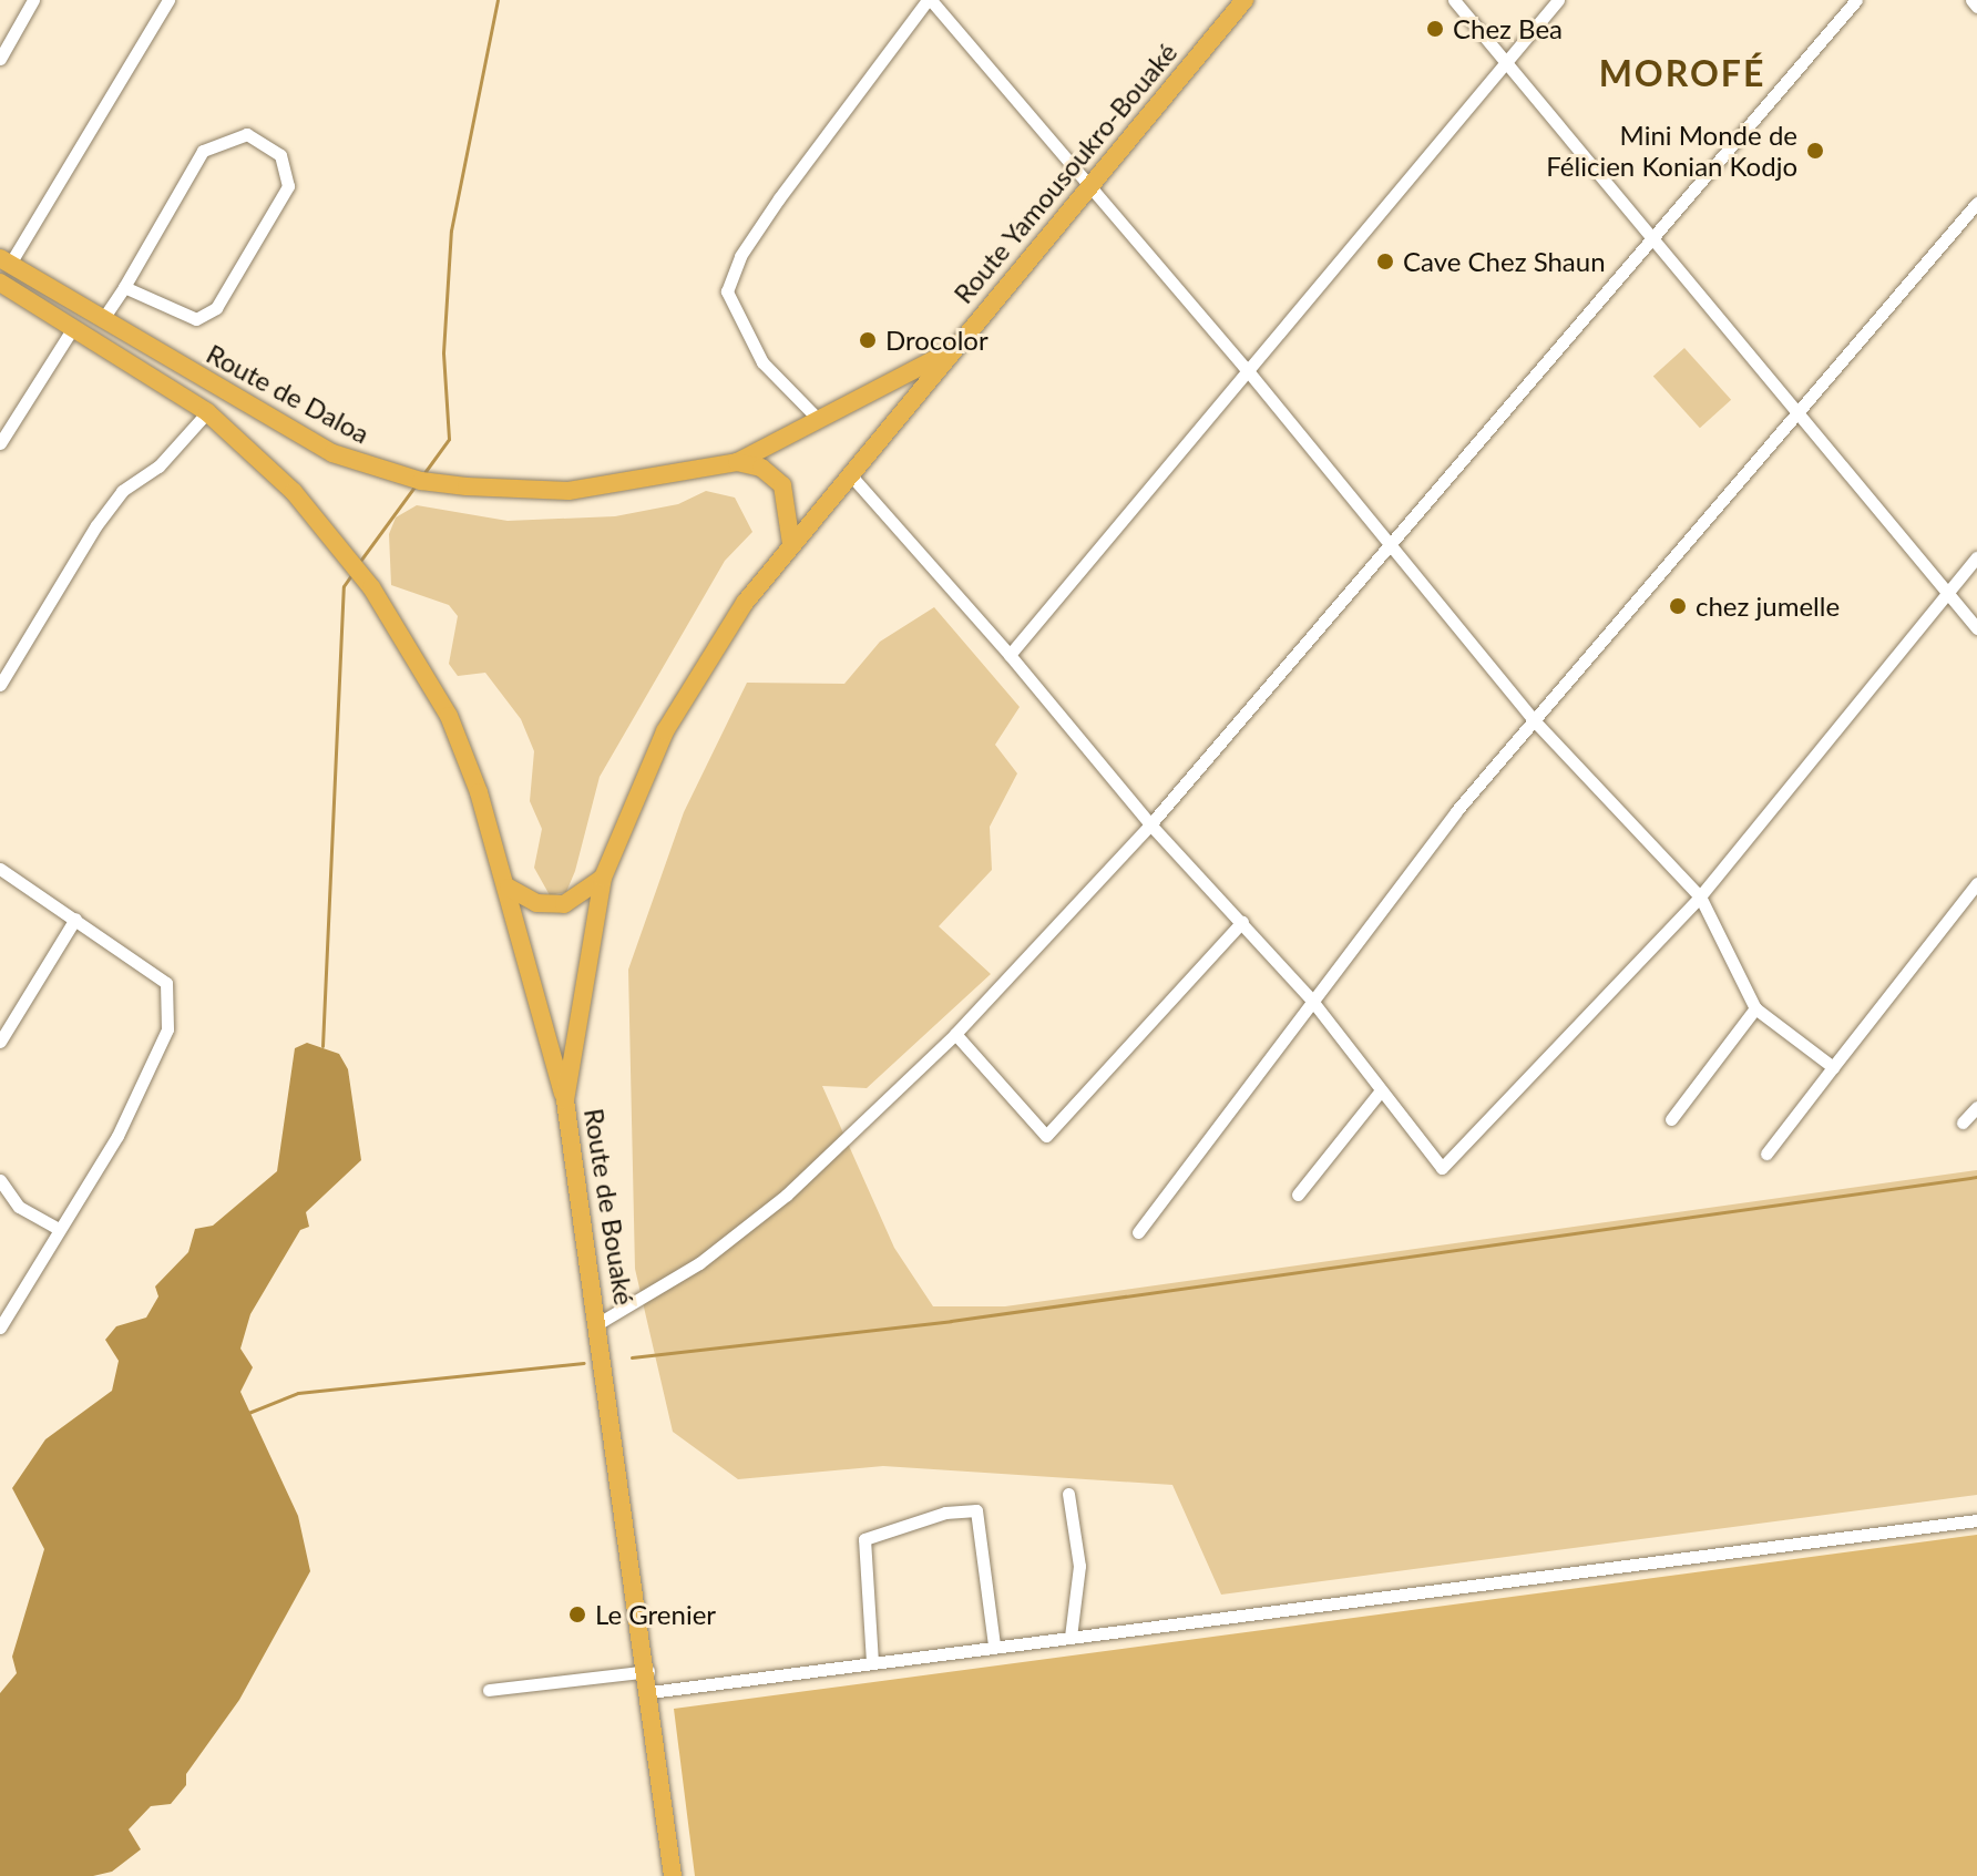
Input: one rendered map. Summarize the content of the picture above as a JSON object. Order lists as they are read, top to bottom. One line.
{"streets":{"highway":["Route Yamousoukro-Bouaké","Route de Daloa","Route de Bouaké"]},"crossings":[["Route Yamousoukro-Bouaké","Route de Daloa"],["Route Yamousoukro-Bouaké","Route de Bouaké"],["Route de Daloa","Route de Bouaké"]],"districts":["MOROFÉ"],"places":["Chez Bea","Mini Monde de Félicien Konian Kodjo","Cave Chez Shaun","Drocolor","chez jumelle","Le Grenier"]}
